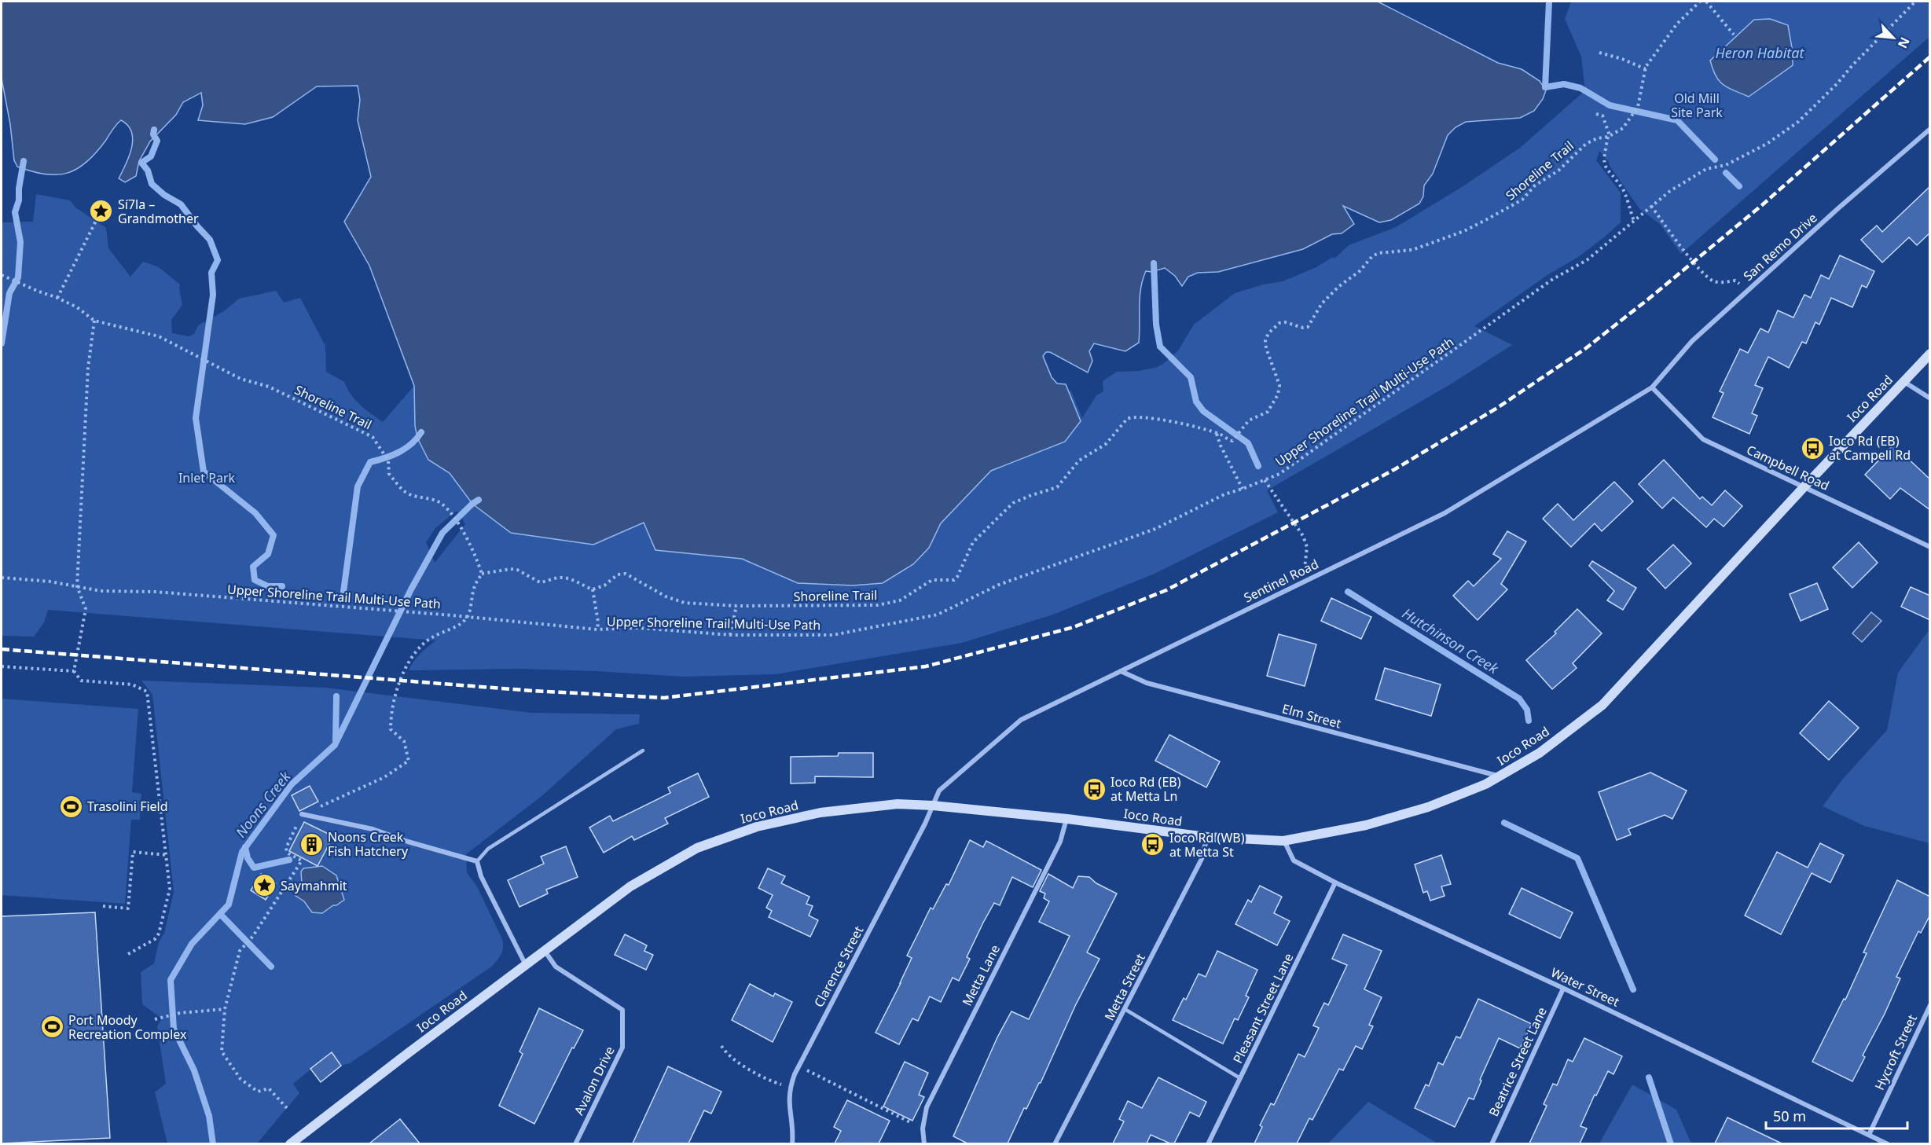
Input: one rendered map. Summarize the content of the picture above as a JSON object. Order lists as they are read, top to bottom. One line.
{"streets":{"main road":["Ioco Road"],"street":["San Remo Drive","Campbell Road","Sentinel Road","Elm Street","Clarence Street","Metta Lane","Metta Street","Water Street","Pleasant Street Lane","Hycroft Street","Beatrice Street Lane","Avalon Drive"],"path":["Shoreline Trail","Upper Shoreline Trail Multi-Use Path"]},"crossings":[["San Remo Drive","Campbell Road"],["San Remo Drive","Sentinel Road"],["Ioco Road","Campbell Road"],["Ioco Road","Sentinel Road"],["Ioco Road","Elm Street"],["Ioco Road","Clarence Street"],["Ioco Road","Metta Lane"],["Ioco Road","Metta Street"],["Ioco Road","Water Street"],["Ioco Road","Avalon Drive"],["Campbell Road","Sentinel Road"],["Sentinel Road","Elm Street"],["Sentinel Road","Clarence Street"],["Water Street","Pleasant Street Lane"],["Water Street","Hycroft Street"],["Water Street","Beatrice Street Lane"]],"water":["Heron Habitat","Hutchinson Creek","Noons Creek"],"parks":["Old Mill Site Park","Inlet Park"],"places":{"place":["Sí7la – Grandmother","Saymahmit"],"bus stop":["Ioco Rd (EB) at Campell Rd","Ioco Rd (EB) at Metta Ln","Ioco Rd (WB) at Metta St"],"sports":["Trasolini Field","Port Moody Recreation Complex"],"building":["Noons Creek Fish Hatchery"]},"scale_bar":"50 m","north":"bottom right"}
